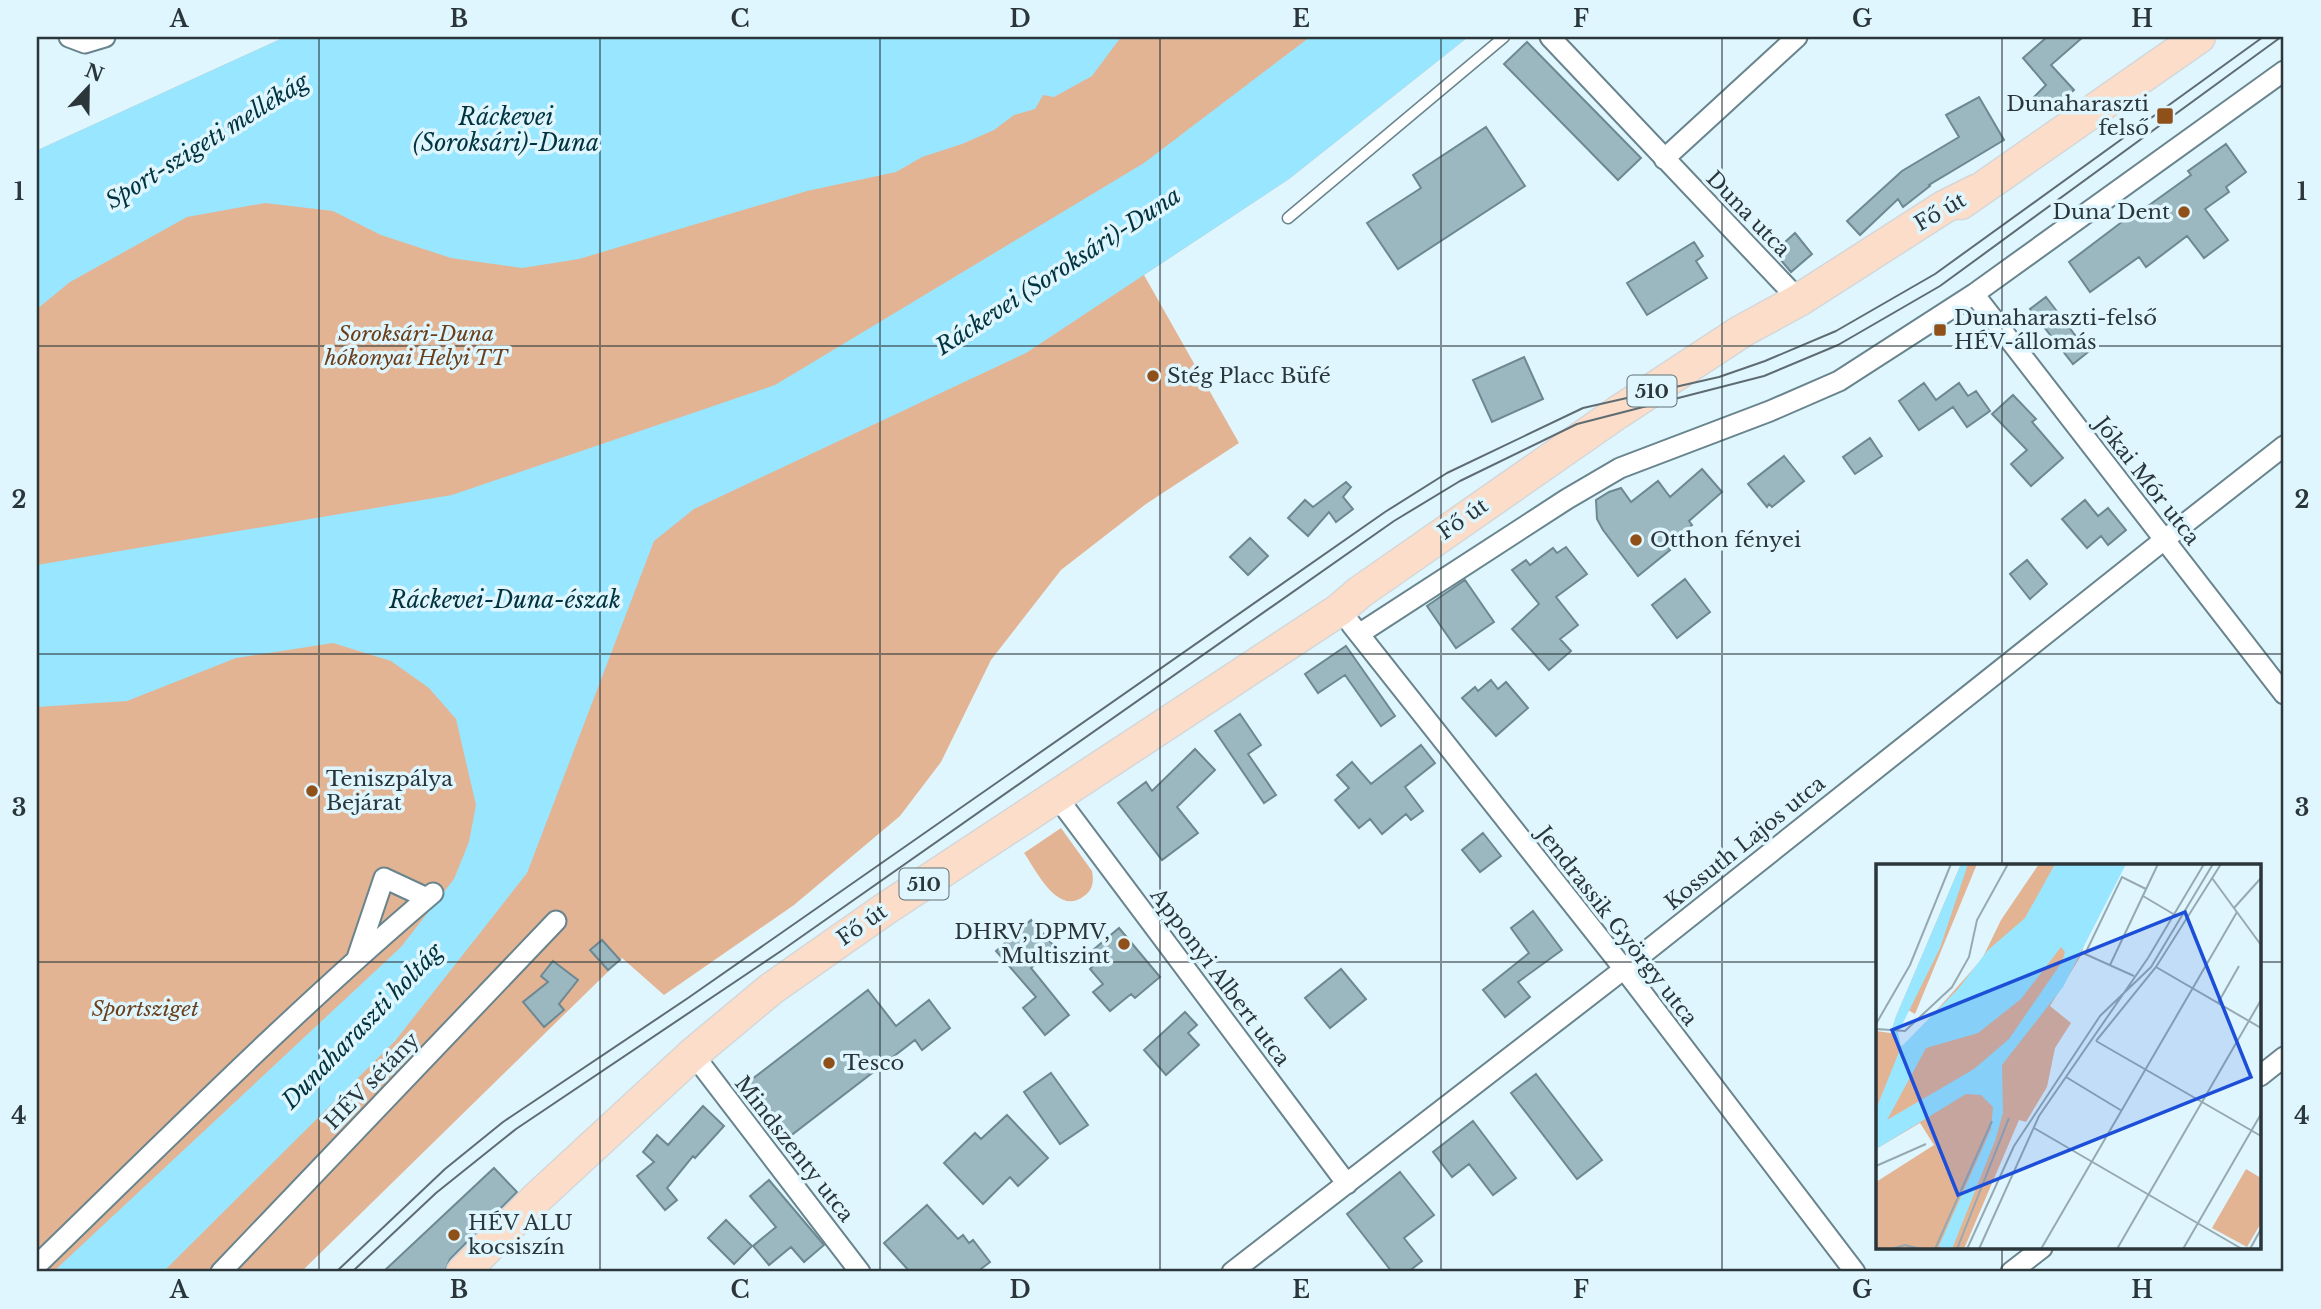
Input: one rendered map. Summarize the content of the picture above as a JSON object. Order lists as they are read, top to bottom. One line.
{"streets":{"main road":["Fő út","510"],"street":["Duna utca","Jókai Mór utca","Kossuth Lajos utca","Jendrassik György utca","Apponyi Albert utca","HÉV sétány","Mindszenty utca"]},"crossings":[["Fő út","Duna utca"],["Fő út","510"],["Fő út","Jókai Mór utca"],["Fő út","Jendrassik György utca"],["Fő út","Apponyi Albert utca"],["Fő út","Mindszenty utca"],["Jókai Mór utca","Kossuth Lajos utca"],["Kossuth Lajos utca","Jendrassik György utca"],["Kossuth Lajos utca","Apponyi Albert utca"]],"water":["Ráckevei (Soroksári)-Duna","Sport-szigeti mellékág","Ráckevei-Duna-észak","Dunaharaszti holtág"],"parks":["Soroksári-Duna hókonyai Helyi TT","Sportsziget"],"places":{"transit":["Dunaharaszti felső","Dunaharaszti-felső HÉV-állomás"],"other":["Duna Dent","Stég Placc Büfé","Otthon fényei","Teniszpálya Bejárat","DHRV, DPMV, Multiszint","Tesco","HÉV ALU kocsiszín"]},"north":"top","grid":{"columns":["A","B","C","D","E","F","G","H"],"rows":["1","2","3","4"]}}
